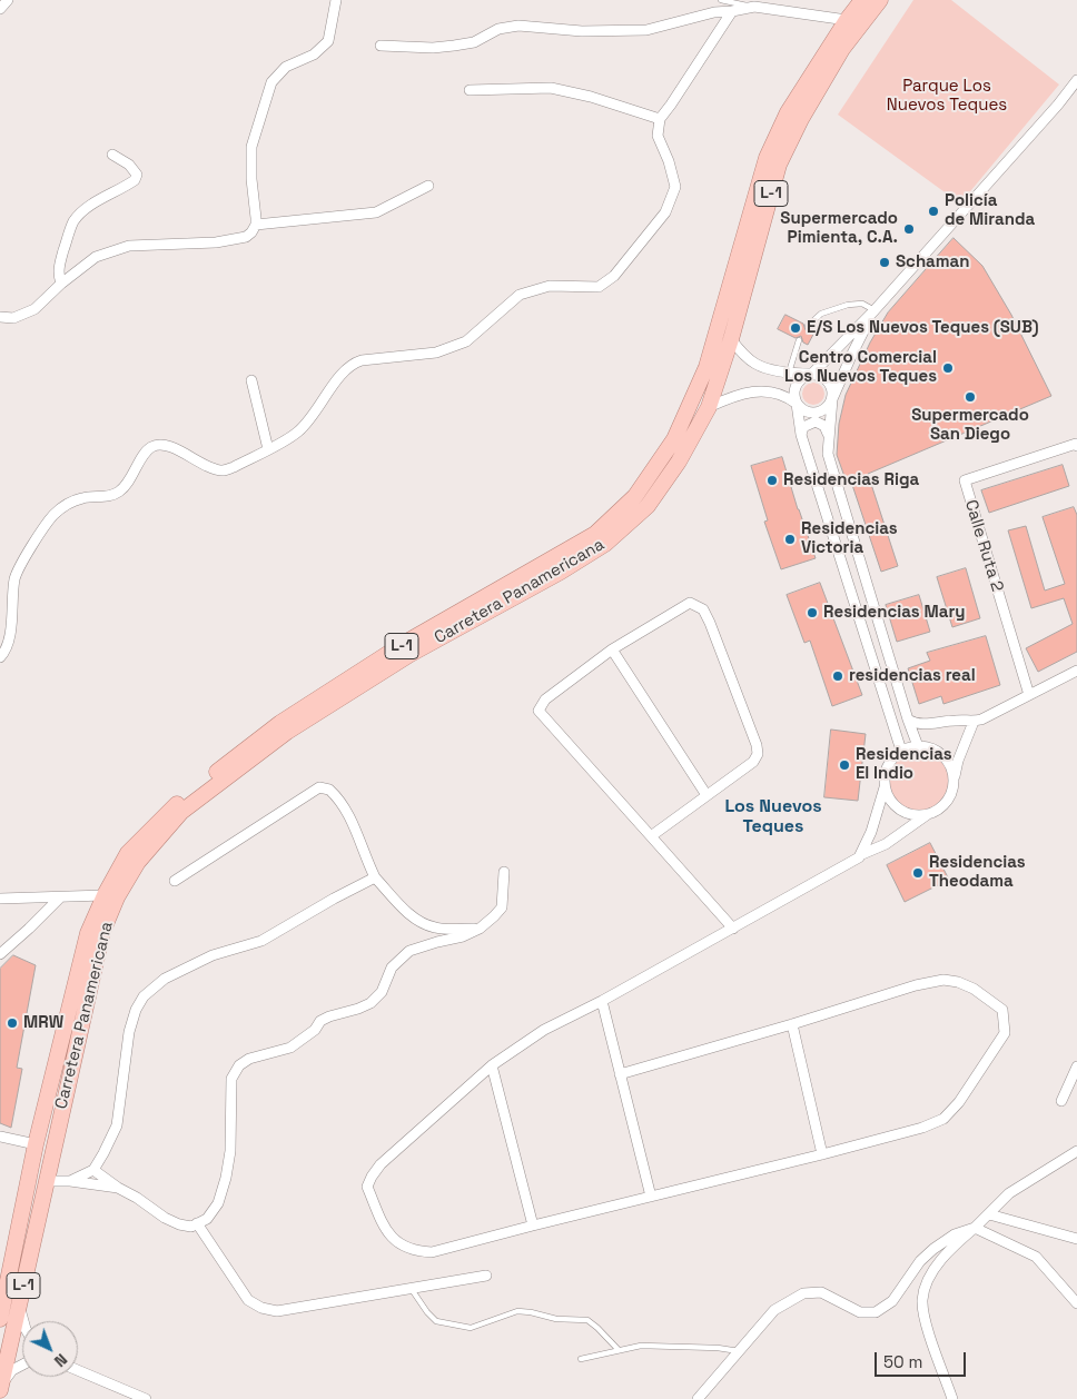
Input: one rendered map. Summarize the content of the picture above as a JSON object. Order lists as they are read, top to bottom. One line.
{"streets":{"main road":["L-1","Carretera Panamericana"],"street":["Calle Ruta 2"]},"districts":["Los Nuevos Teques"],"parks":["Parque Los Nuevos Teques"],"places":["Policía de Miranda","Supermercado Pimienta, C.A.","Schaman","E/S Los Nuevos Teques (SUB)","Centro Comercial Los Nuevos Teques","Supermercado San Diego","Residencias Riga","Residencias Victoria","Residencias Mary","residencias real","Residencias El Indio","Residencias Theodama","MRW"],"scale_bar":"50 m","north":"bottom right"}
